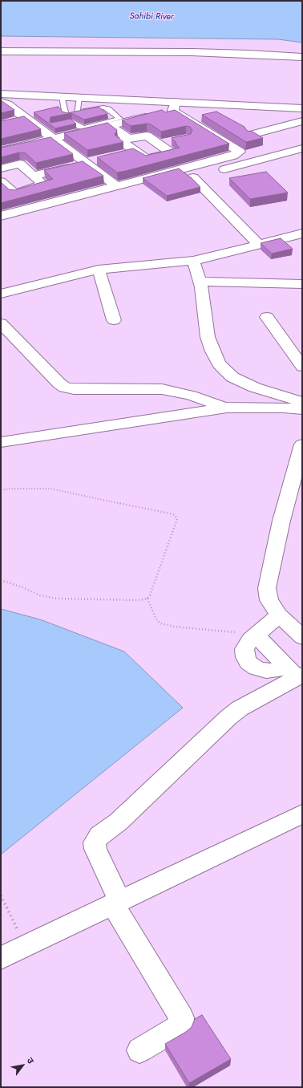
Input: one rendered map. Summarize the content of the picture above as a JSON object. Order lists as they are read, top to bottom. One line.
{"water":["Sahibi River"],"north":"top right"}
